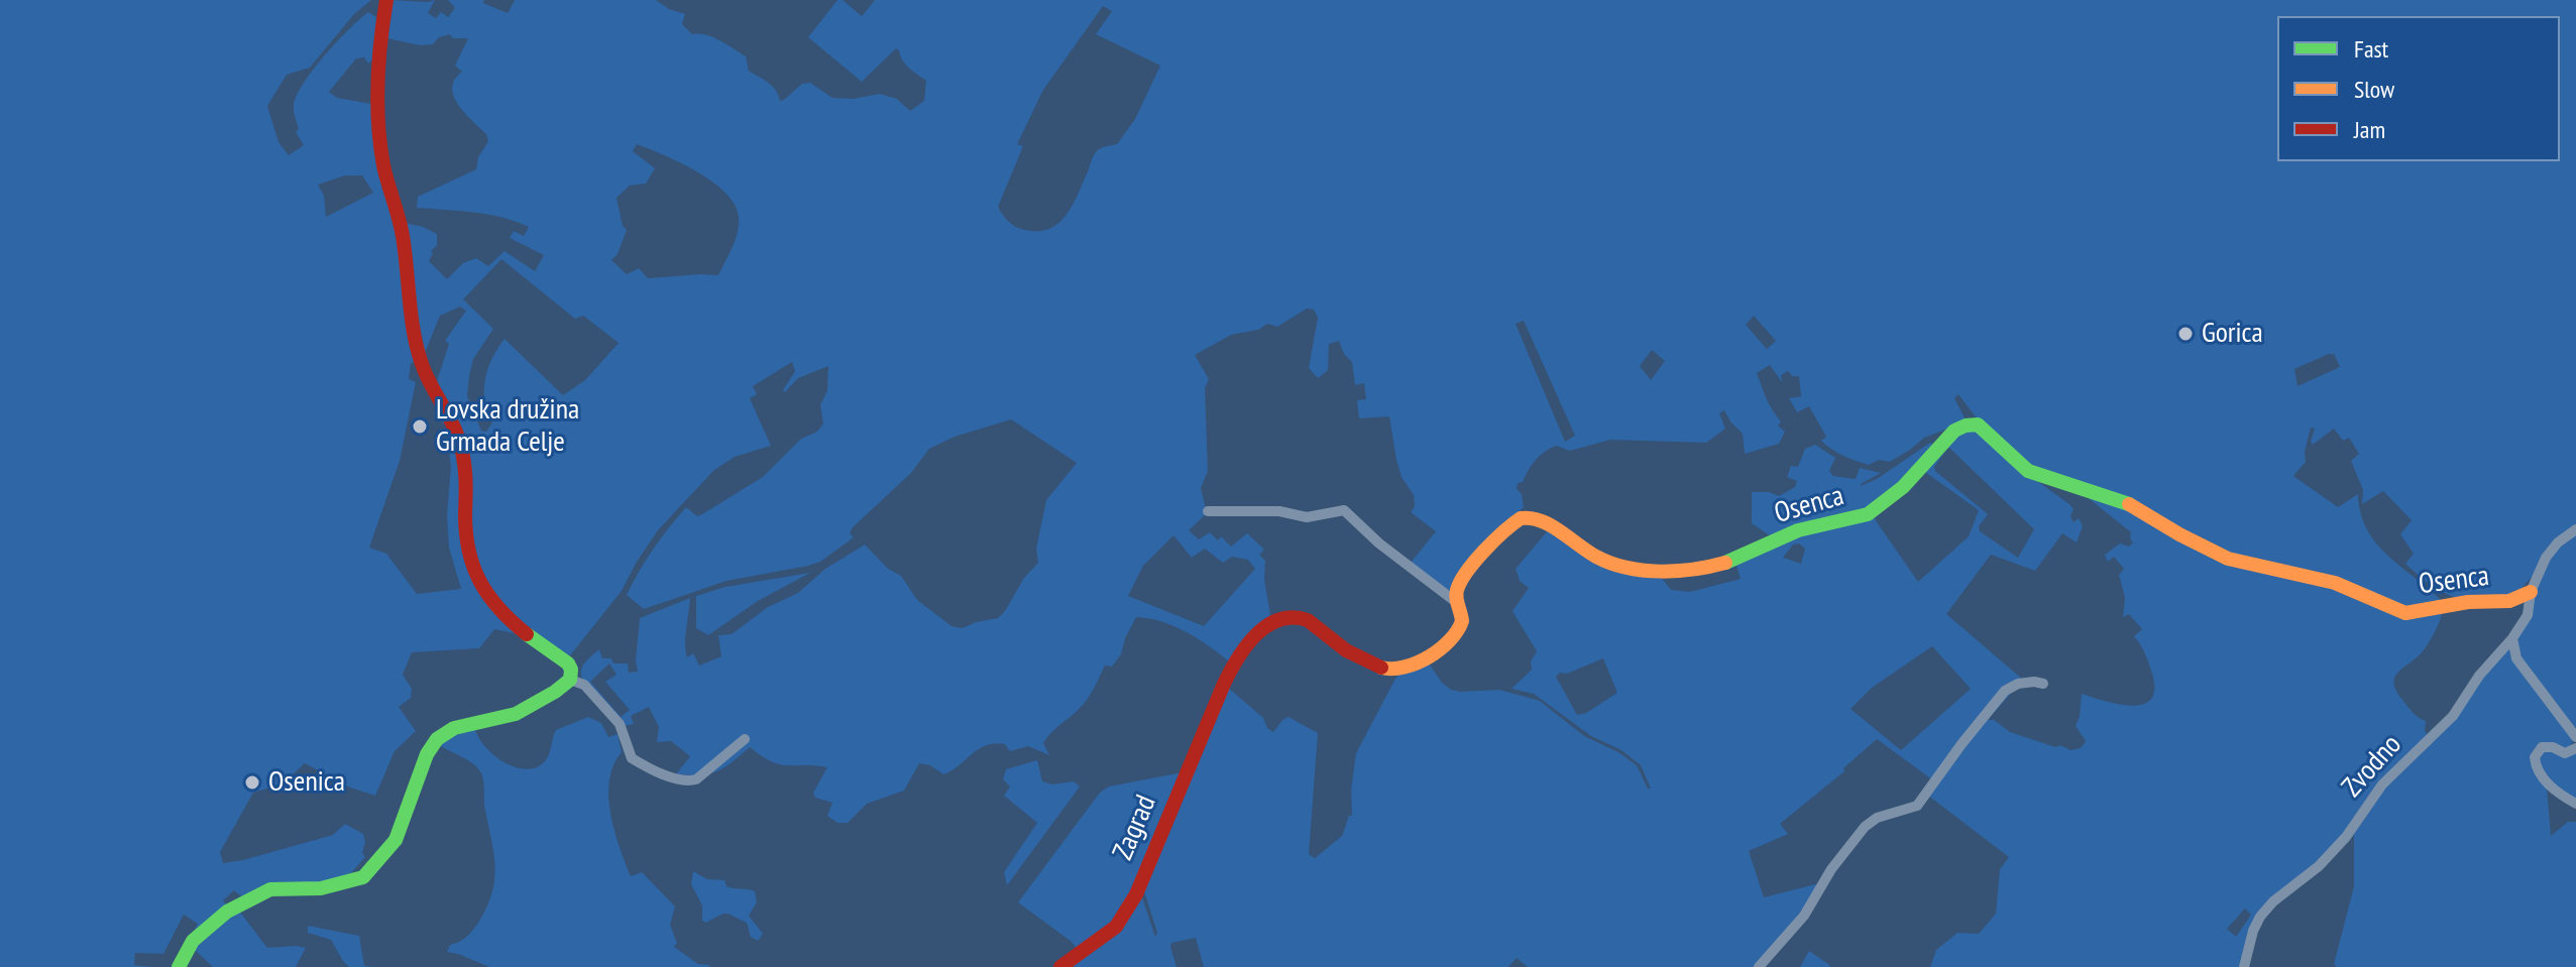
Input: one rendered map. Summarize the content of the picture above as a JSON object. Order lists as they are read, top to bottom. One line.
{"streets":{"street":["Osenca","Zvodno","Zagrad"]},"crossings":[["Osenca","Zvodno"],["Osenca","Zagrad"]],"places":["Gorica","Lovska družina Grmada Celje","Osenica"],"legend":["Fast","Slow","Jam"]}
